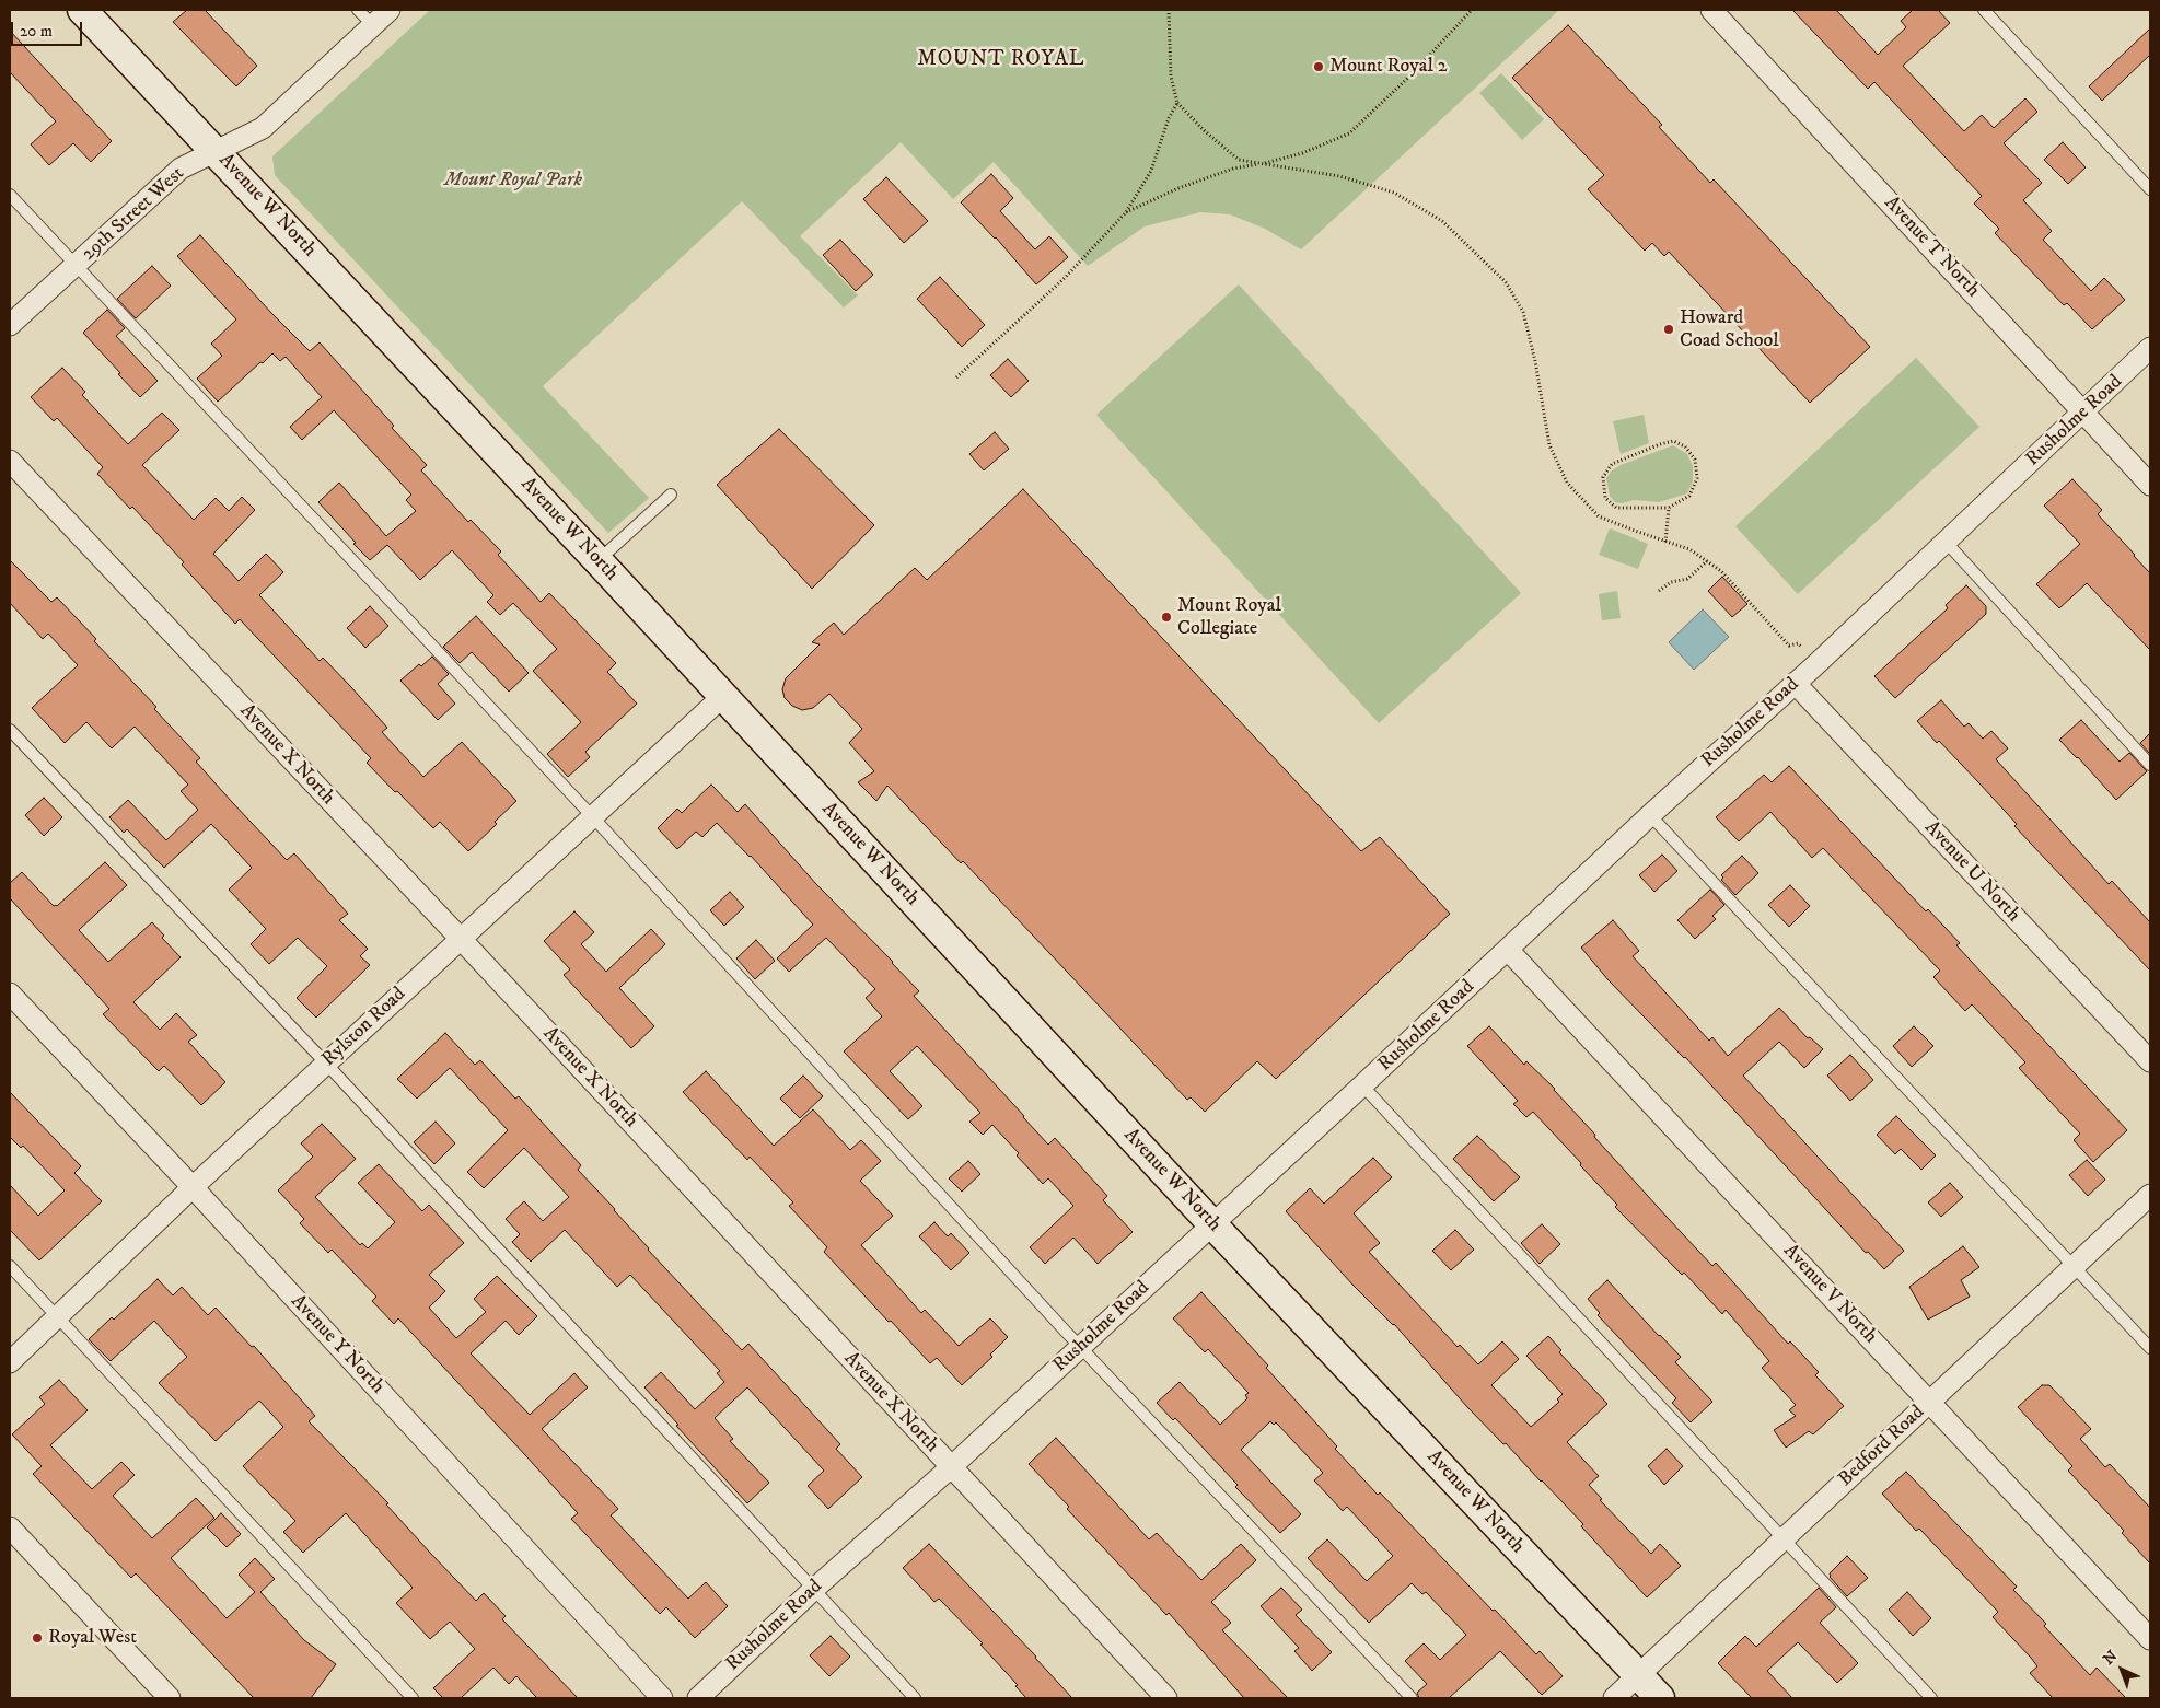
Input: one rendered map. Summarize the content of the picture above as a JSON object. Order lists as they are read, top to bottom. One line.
{"streets":{"street":["Avenue W North","29th Street West","Avenue T North","Rusholme Road","Avenue X North","Avenue U North","Rylston Road","Avenue V North","Avenue Y North","Bedford Road"]},"crossings":[["Avenue W North","29th Street West"],["Avenue W North","Rusholme Road"],["Avenue W North","Rylston Road"],["Avenue W North","Bedford Road"],["Avenue T North","Rusholme Road"],["Rusholme Road","Avenue X North"],["Rusholme Road","Avenue U North"],["Rusholme Road","Avenue V North"],["Avenue X North","Rylston Road"],["Rylston Road","Avenue Y North"],["Avenue V North","Bedford Road"]],"districts":["MOUNT ROYAL"],"parks":["Mount Royal Park"],"places":["Mount Royal 2","Howard Coad School","Mount Royal Collegiate","Royal West"],"scale_bar":"20 m","north":"top left"}
